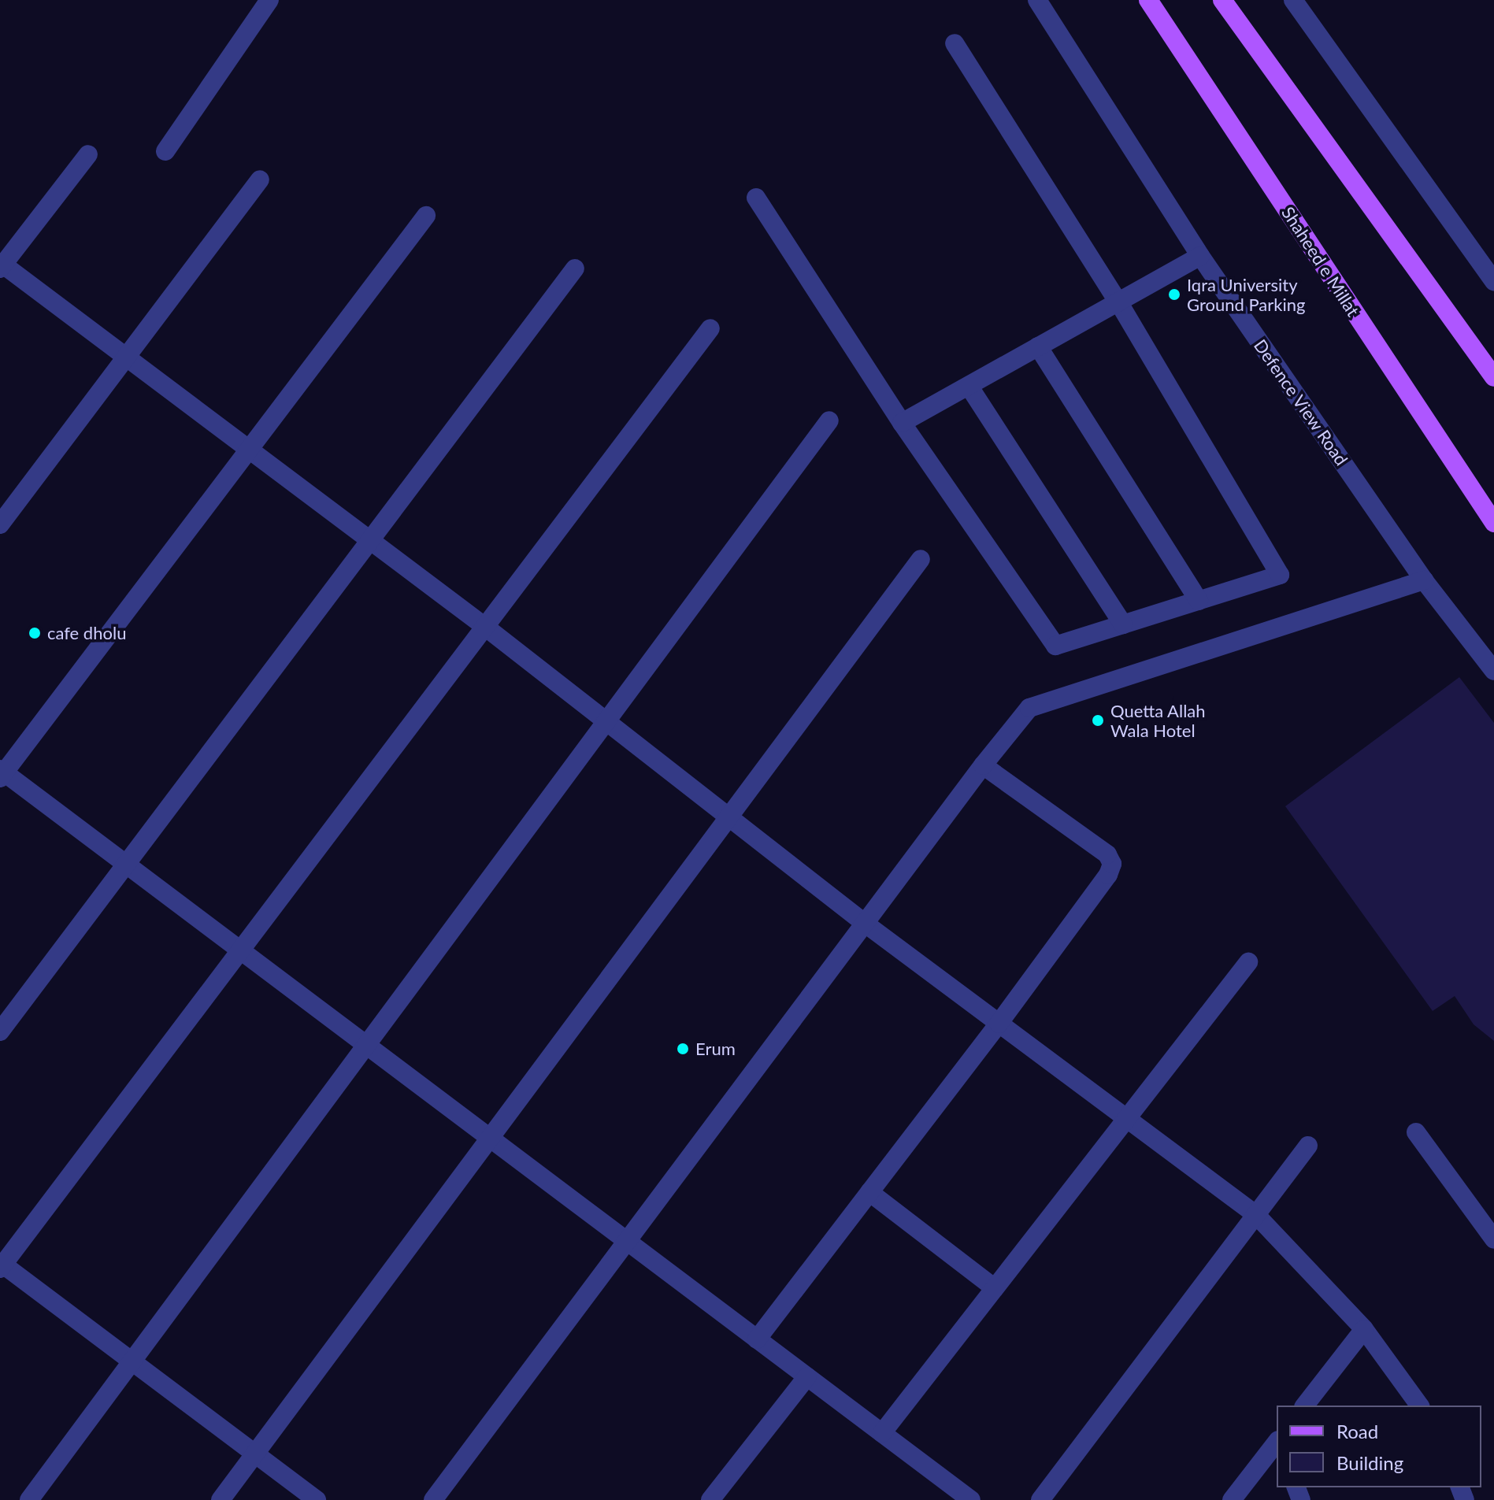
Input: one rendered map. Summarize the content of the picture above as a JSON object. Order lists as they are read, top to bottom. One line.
{"streets":{"main road":["Shaheed e Millat"],"street":["Defence View Road"]},"places":["Iqra University Ground Parking","cafe dholu","Quetta Allah Wala Hotel","Erum"],"legend":["Road","Building"]}
